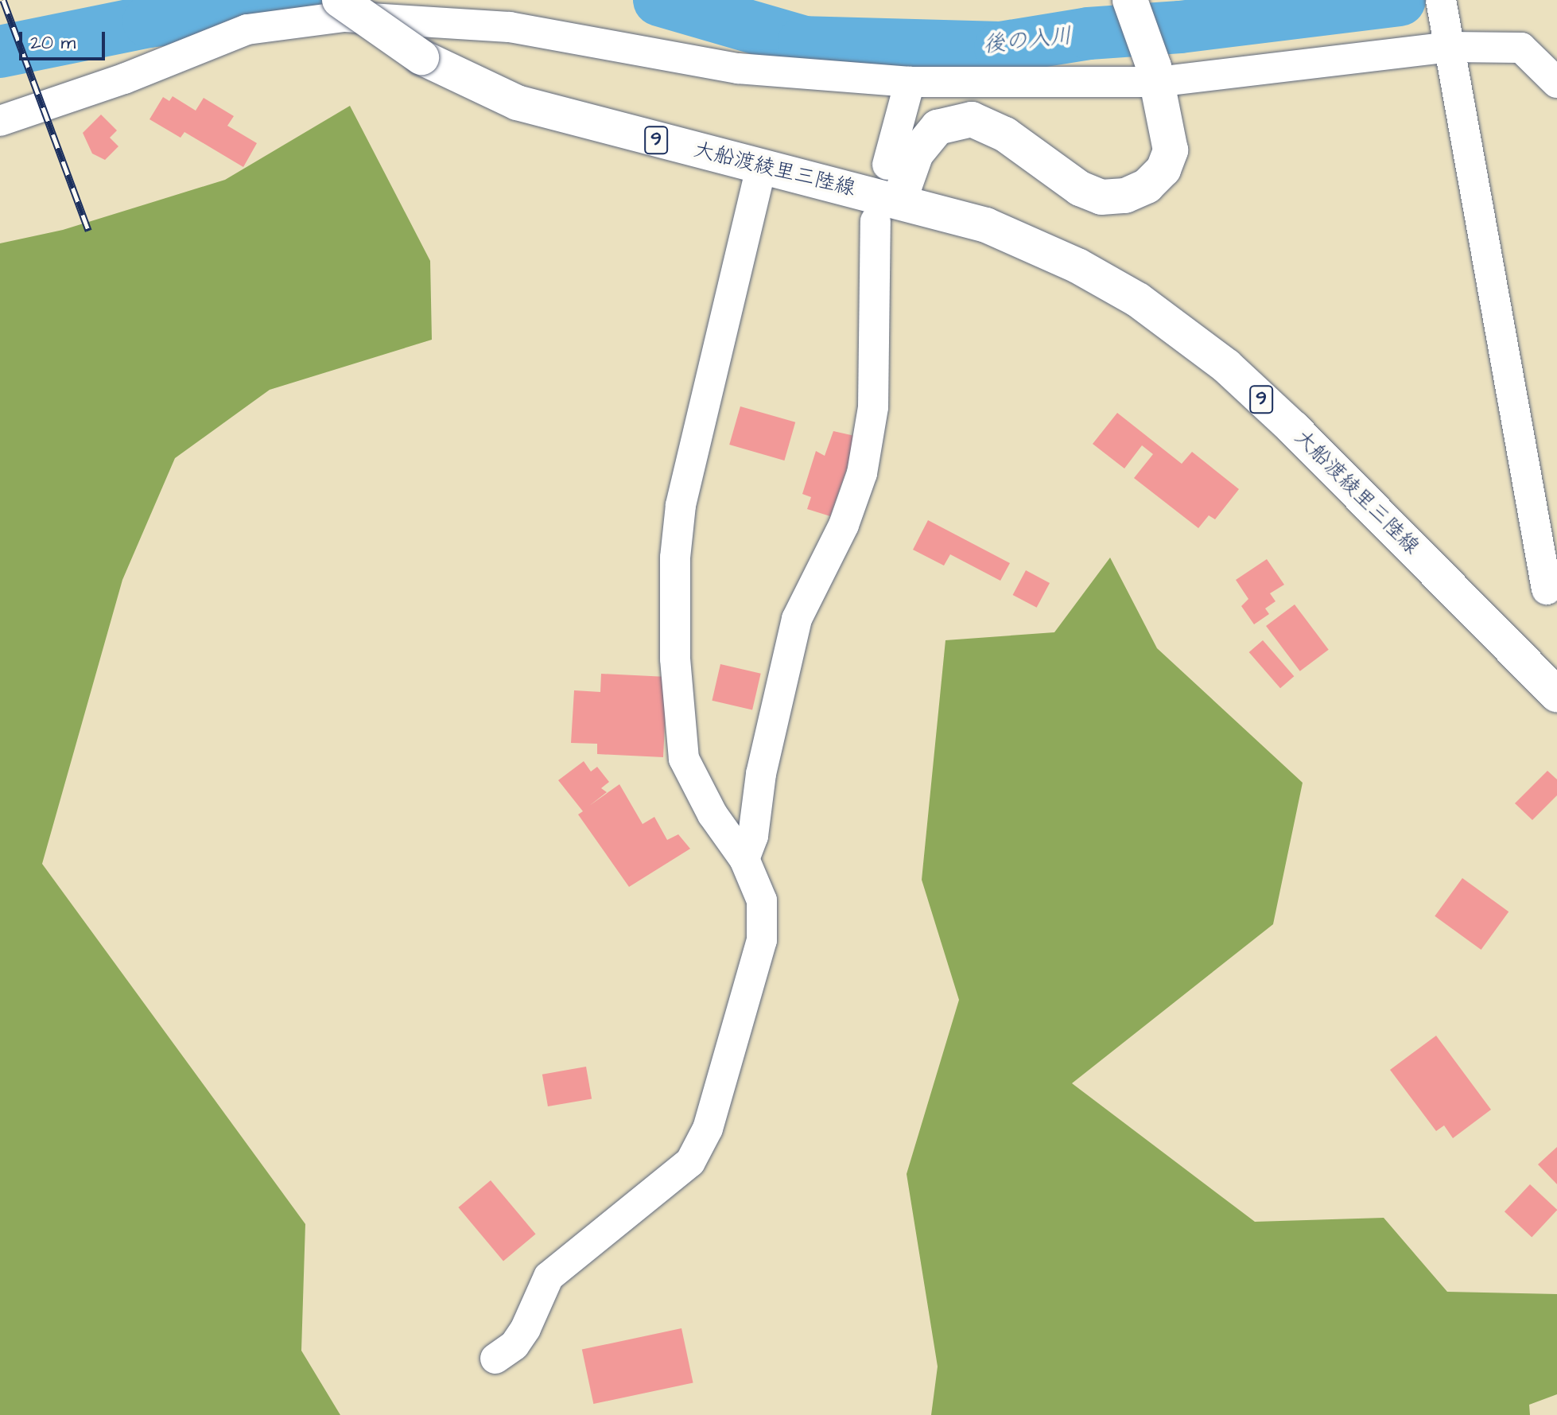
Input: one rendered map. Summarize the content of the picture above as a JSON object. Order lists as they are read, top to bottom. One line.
{"streets":{"main road":["9","大船渡綾里三陸線"]},"water":["後の入川"],"scale_bar":"20 m"}
